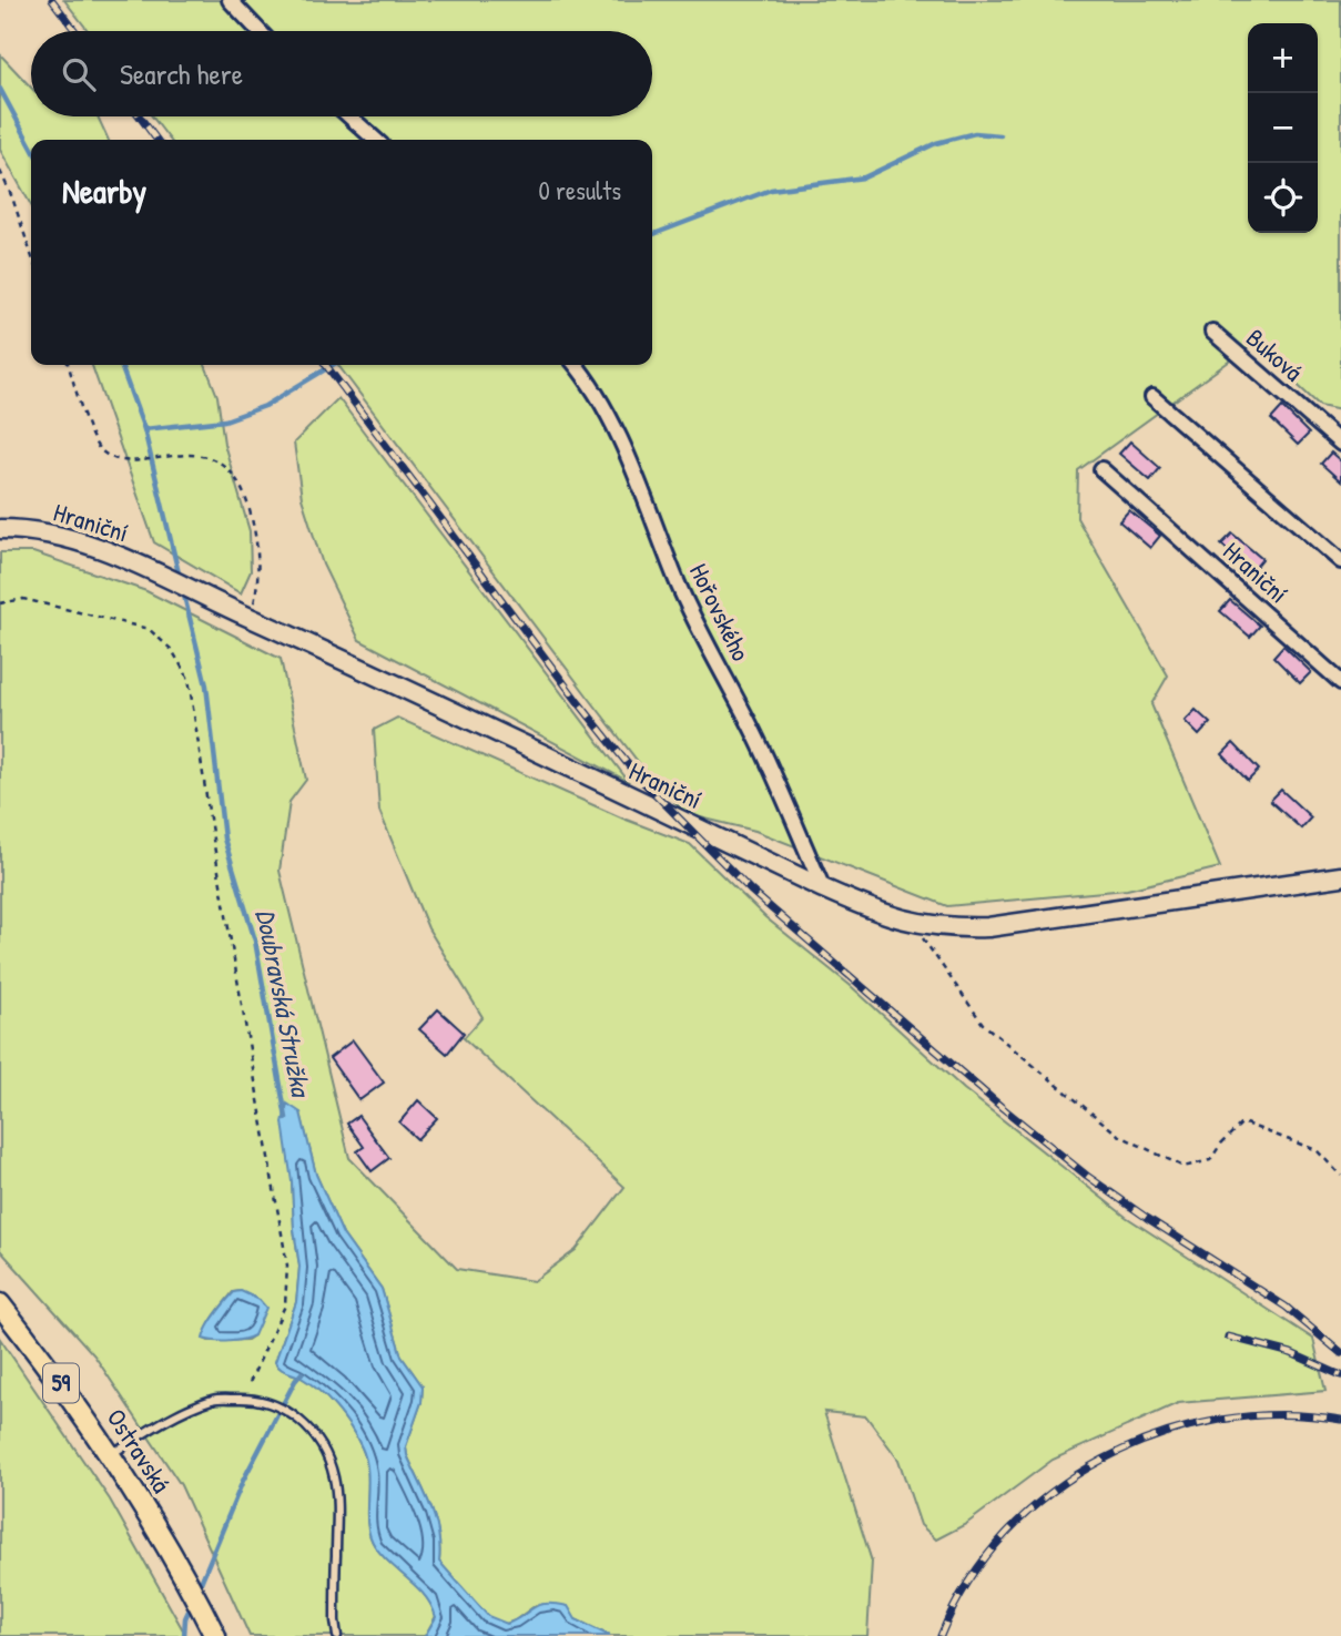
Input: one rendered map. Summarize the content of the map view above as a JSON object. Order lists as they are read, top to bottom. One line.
{"streets":{"main road":["Hraniční","59","Ostravská"],"street":["Buková","Hořovského"]},"crossings":[["Hraniční","Hořovského"]],"water":["Doubravská Stružka"],"page":{"map_buttons":["+","−"],"search":"Search here","heading":["Nearby","0 results"]}}
